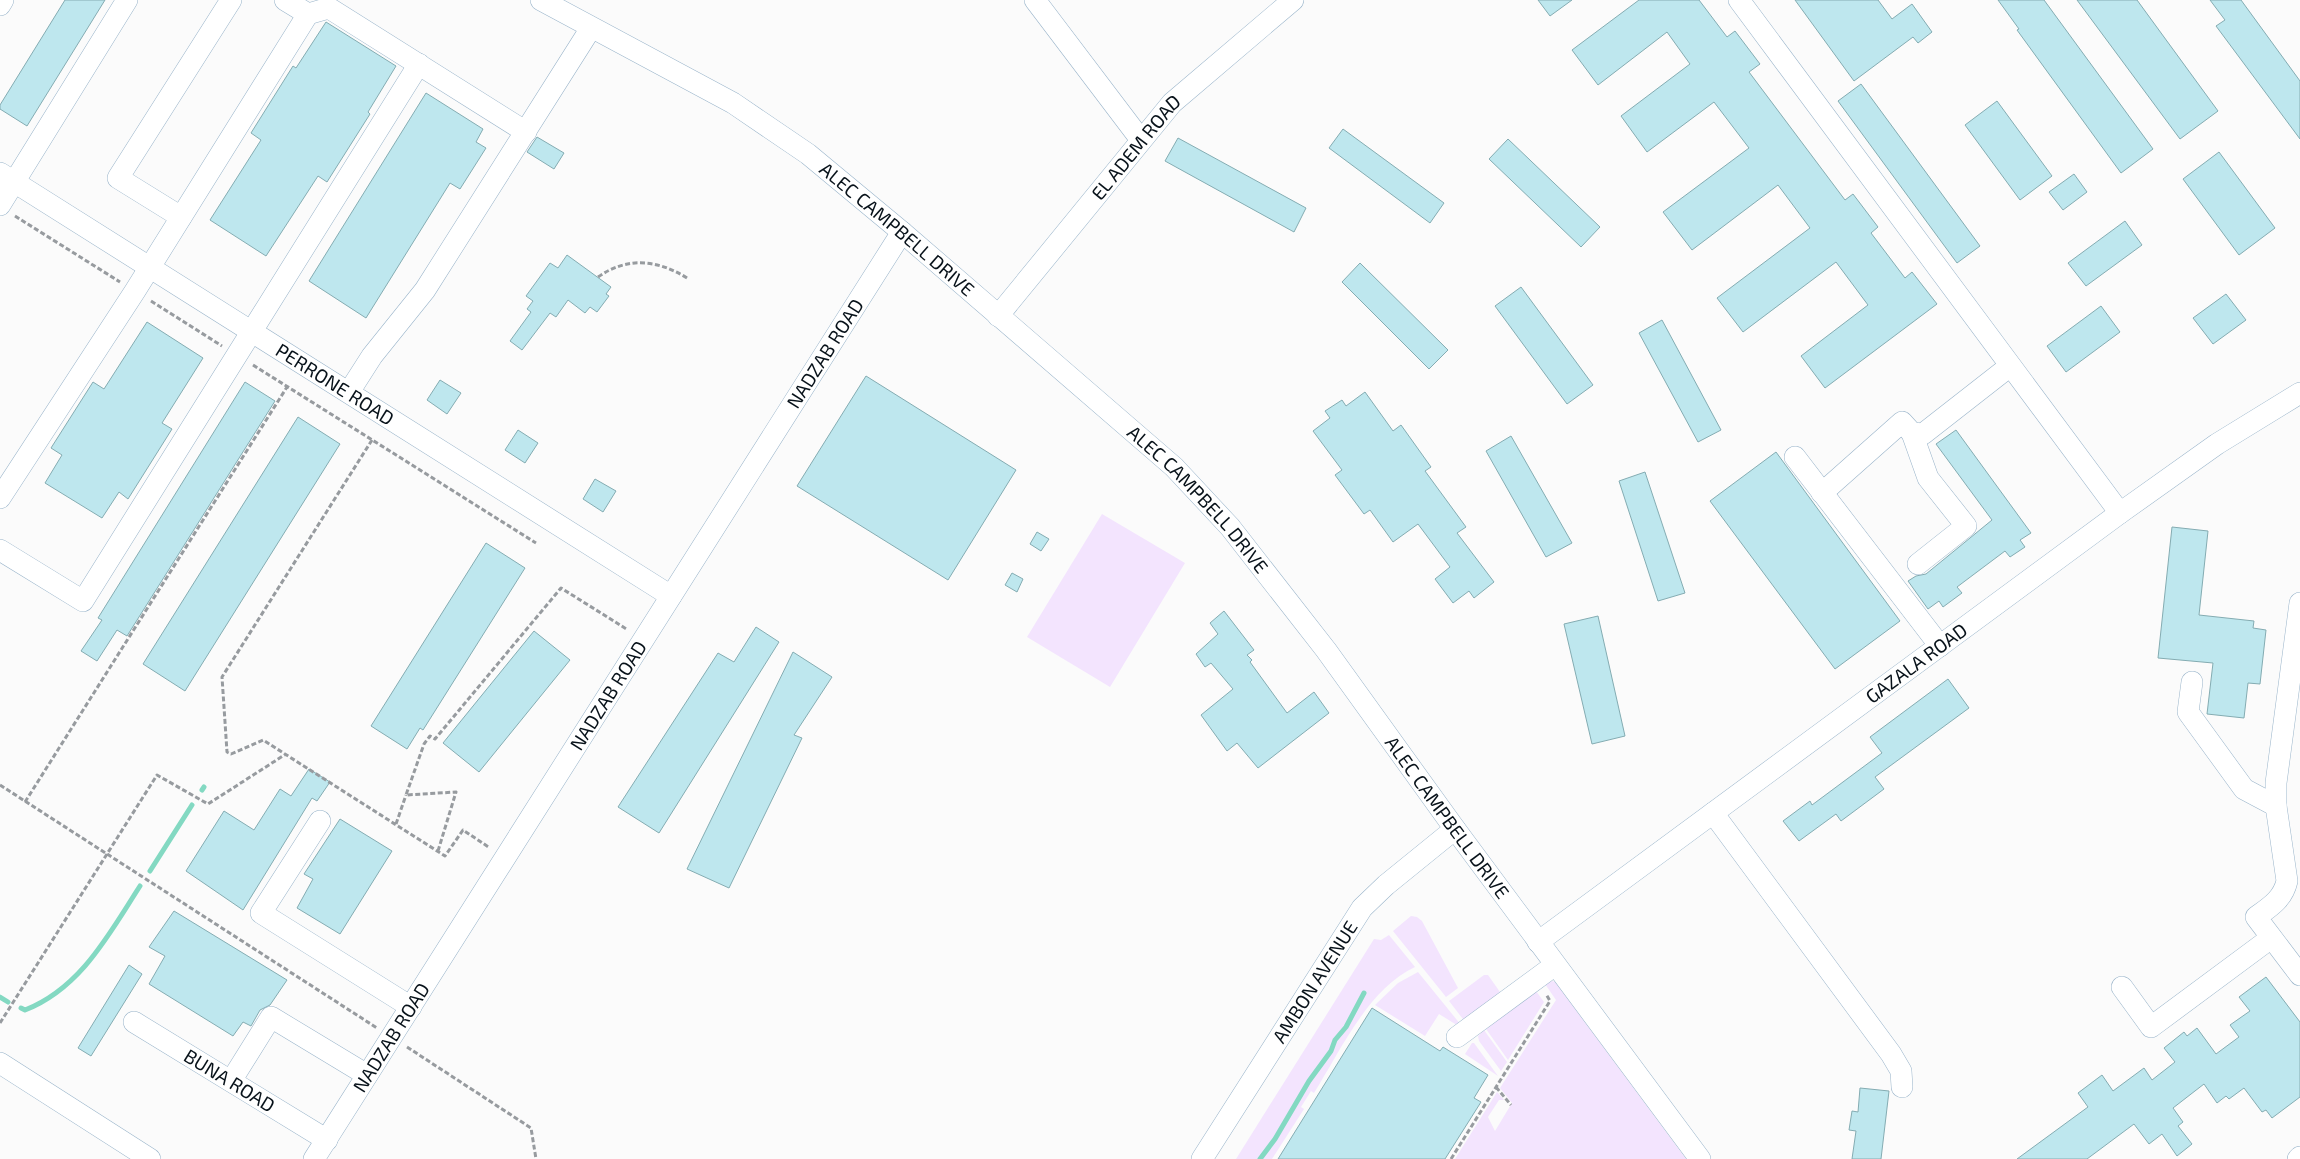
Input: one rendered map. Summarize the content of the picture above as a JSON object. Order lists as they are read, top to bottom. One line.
{"streets":{"street":["EL ADEM ROAD","ALEC CAMPBELL DRIVE","NADZAB ROAD","PERRONE ROAD","GAZALA ROAD","AMBON AVENUE","BUNA ROAD"]},"crossings":[["EL ADEM ROAD","ALEC CAMPBELL DRIVE"],["ALEC CAMPBELL DRIVE","NADZAB ROAD"],["ALEC CAMPBELL DRIVE","GAZALA ROAD"],["ALEC CAMPBELL DRIVE","AMBON AVENUE"],["NADZAB ROAD","PERRONE ROAD"],["NADZAB ROAD","BUNA ROAD"]]}
